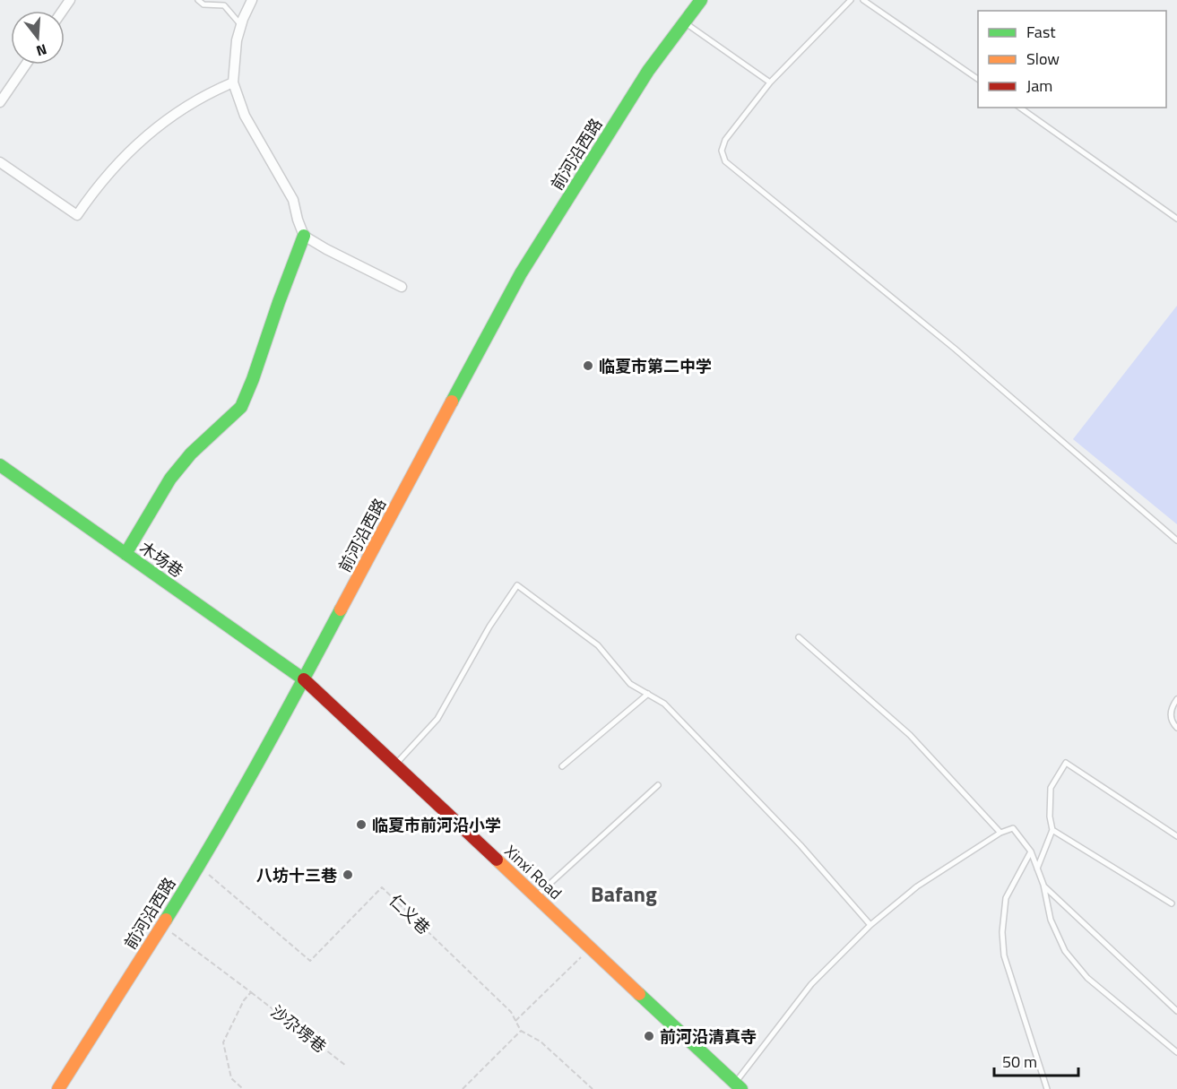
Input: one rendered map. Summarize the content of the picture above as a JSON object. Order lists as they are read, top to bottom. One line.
{"streets":{"main road":["前河沿西路","木场巷","Xinxi Road"],"path":["仁义巷","沙尕塄巷"]},"crossings":[["前河沿西路","木场巷"],["前河沿西路","Xinxi Road"],["前河沿西路","仁义巷"],["前河沿西路","沙尕塄巷"],["木场巷","Xinxi Road"]],"districts":["Bafang"],"places":["临夏市第二中学","临夏市前河沿小学","八坊十三巷","前河沿清真寺"],"legend":["Fast","Slow","Jam"],"scale_bar":"50 m","north":"bottom"}
